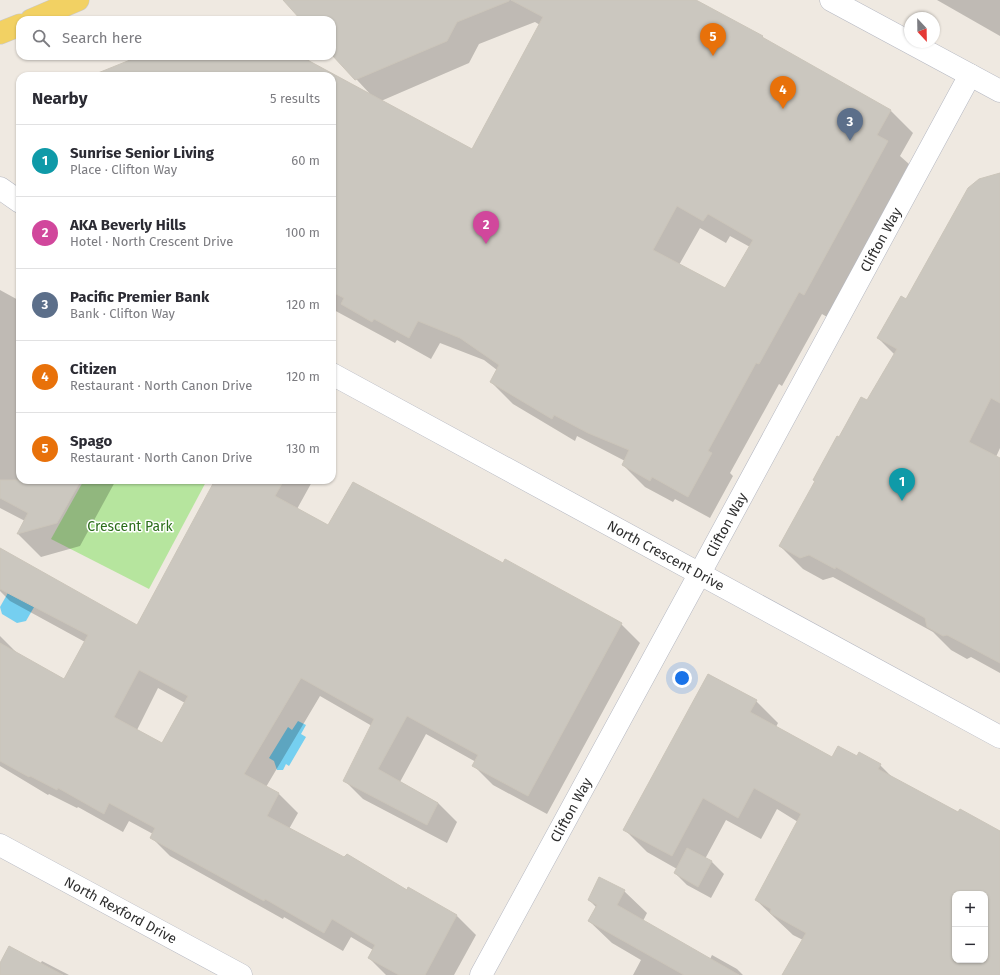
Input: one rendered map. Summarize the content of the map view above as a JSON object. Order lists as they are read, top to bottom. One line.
{"streets":{"street":["Clifton Way","North Crescent Drive","North Rexford Drive"]},"crossings":[["Clifton Way","North Crescent Drive"]],"parks":["Crescent Park"],"north":"bottom","page":{"search":"Search here","pins":["5","4","3","2","1"],"heading":["Nearby","5 results"],"list":[{"mark":"1","name":"Sunrise Senior Living","note":"Place · Clifton Way","value":"60 m"},{"mark":"2","name":"AKA Beverly Hills","note":"Hotel · North Crescent Drive","value":"100 m"},{"mark":"3","name":"Pacific Premier Bank","note":"Bank · Clifton Way","value":"120 m"},{"mark":"4","name":"Citizen","note":"Restaurant · North Canon Drive","value":"120 m"},{"mark":"5","name":"Spago","note":"Restaurant · North Canon Drive","value":"130 m"}],"map_buttons":["+","−"]}}
